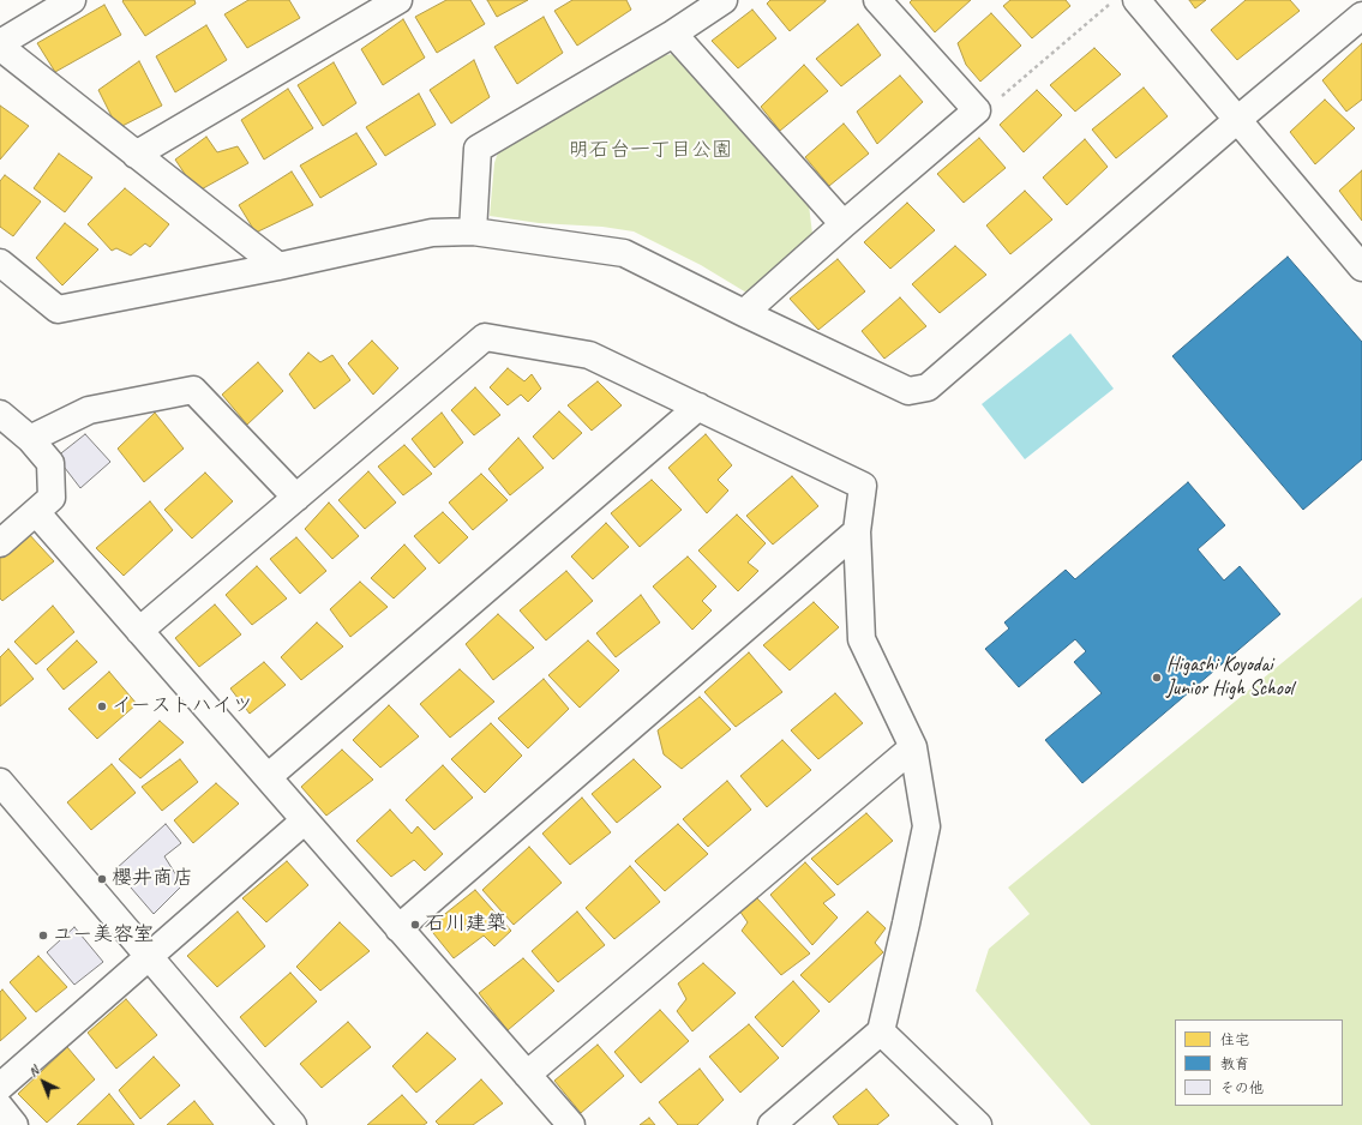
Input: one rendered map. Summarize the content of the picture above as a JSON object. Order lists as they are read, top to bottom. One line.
{"parks":["明石台一丁目公園"],"places":["Higashi Koyodai Junior High School","イーストハイツ","櫻井商店","石川建築","ユー美容室"],"legend":["住宅","教育","その他"],"north":"top left"}
